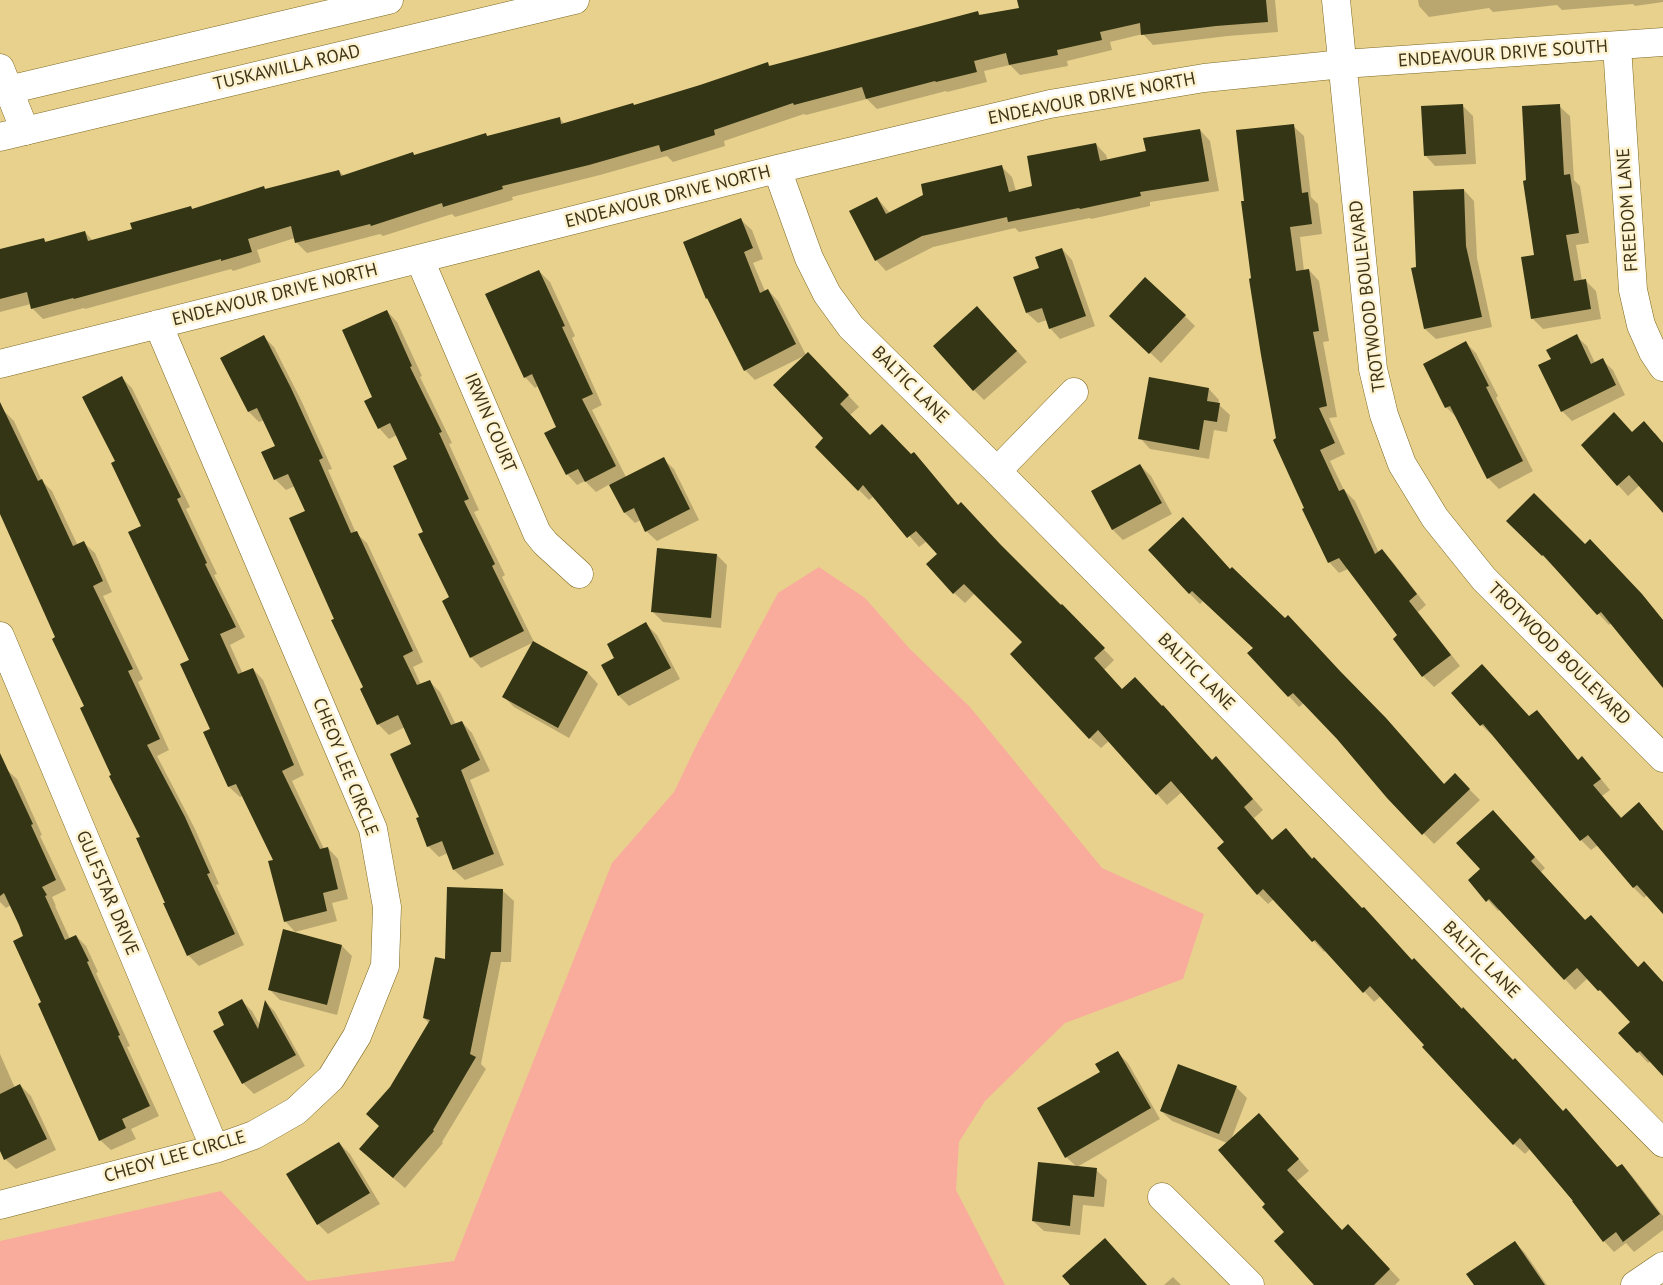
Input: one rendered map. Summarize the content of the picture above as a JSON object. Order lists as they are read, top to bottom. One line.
{"streets":{"street":["ENDEAVOUR DRIVE SOUTH","TUSKAWILLA ROAD","ENDEAVOUR DRIVE NORTH","FREEDOM LANE","TROTWOOD BOULEVARD","BALTIC LANE","IRWIN COURT","CHEOY LEE CIRCLE","GULFSTAR DRIVE"]},"crossings":[["ENDEAVOUR DRIVE SOUTH","ENDEAVOUR DRIVE NORTH"],["ENDEAVOUR DRIVE SOUTH","FREEDOM LANE"],["ENDEAVOUR DRIVE SOUTH","TROTWOOD BOULEVARD"],["ENDEAVOUR DRIVE NORTH","TROTWOOD BOULEVARD"],["ENDEAVOUR DRIVE NORTH","BALTIC LANE"],["ENDEAVOUR DRIVE NORTH","IRWIN COURT"],["ENDEAVOUR DRIVE NORTH","CHEOY LEE CIRCLE"],["CHEOY LEE CIRCLE","GULFSTAR DRIVE"]]}
